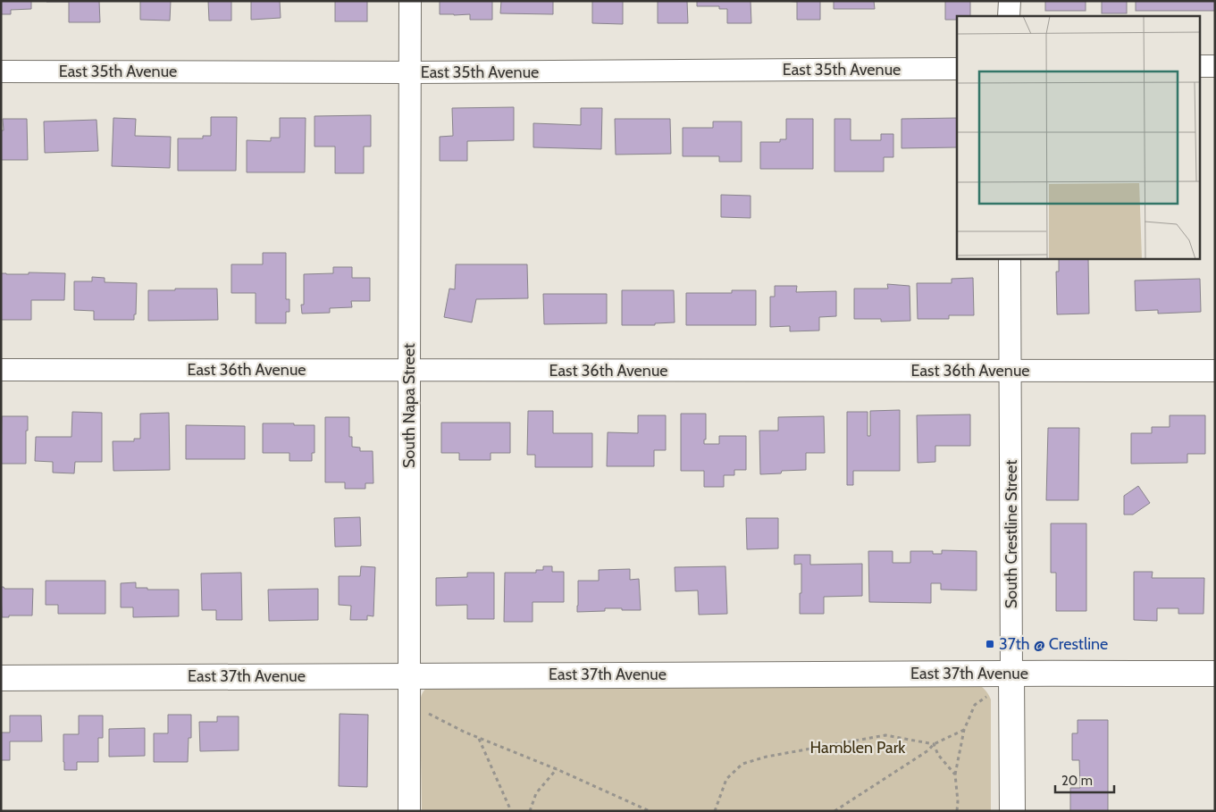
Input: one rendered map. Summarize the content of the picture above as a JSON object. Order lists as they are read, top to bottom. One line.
{"streets":{"street":["East 35th Avenue","East 36th Avenue","South Napa Street","South Crestline Street","East 37th Avenue"]},"crossings":[["East 35th Avenue","South Napa Street"],["East 36th Avenue","South Napa Street"],["East 36th Avenue","South Crestline Street"],["South Napa Street","East 37th Avenue"],["South Crestline Street","East 37th Avenue"]],"parks":["Hamblen Park"],"places":{"transit":["37th @ Crestline"]},"scale_bar":"20 m"}
